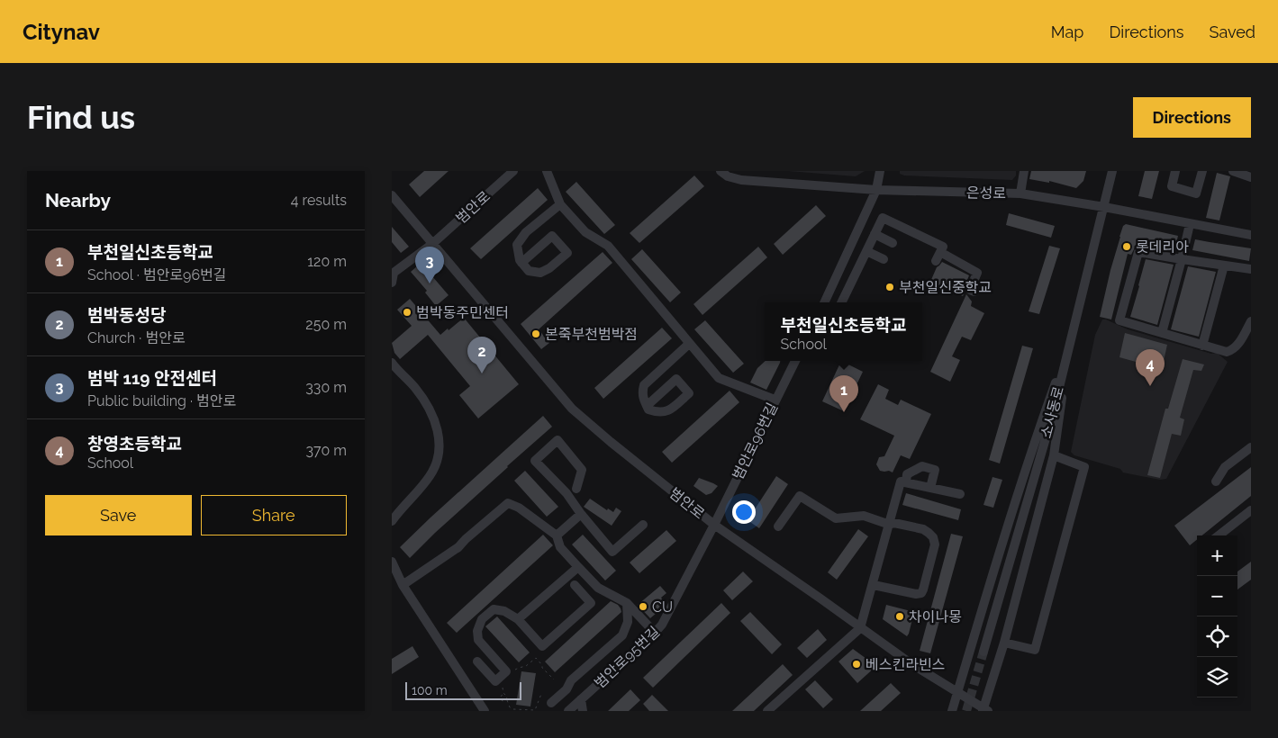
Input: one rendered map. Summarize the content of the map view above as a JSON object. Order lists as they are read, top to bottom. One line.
{"streets":{"street":["은성로","범안로","소사동로","범안로96번길","범안로95번길"]},"crossings":[["은성로","소사동로"],["범안로","범안로96번길"],["범안로","범안로95번길"],["범안로96번길","범안로95번길"]],"places":["롯데리아","부천일신중학교","범박동주민센터","본죽부천범박점","CU","차이나몽","베스킨라빈스"],"scale_bar":"100 m","page":{"header":"Citynav","nav":["Map","Directions","Saved"],"buttons":["Directions",["Save","Share"]],"title":"Find us","heading":["Nearby","4 results"],"list":[{"mark":"1","name":"부천일신초등학교","note":"School · 범안로96번길","value":"120 m"},{"mark":"2","name":"범박동성당","note":"Church · 범안로","value":"250 m"},{"mark":"3","name":"범박 119 안전센터","note":"Public building · 범안로","value":"330 m"},{"mark":"4","name":"창영초등학교","note":"School","value":"370 m"}],"pins":["3","2","4","1"],"popup":["부천일신초등학교","School"],"map_buttons":["+","−"],"scale":"100 m"}}
